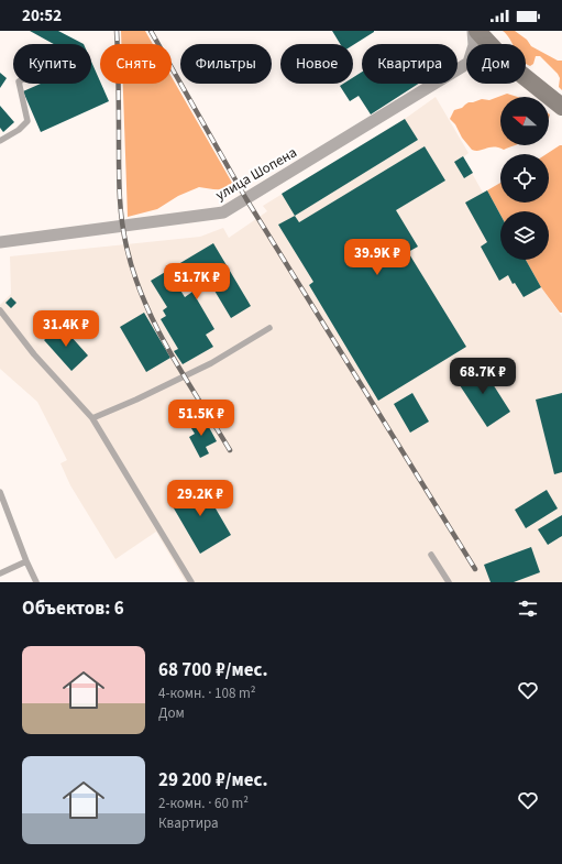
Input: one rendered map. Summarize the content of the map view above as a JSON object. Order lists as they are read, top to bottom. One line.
{"streets":{"street":["улица Шопена"]},"north":"left","page":{"status":"20:52","chip":["Купить","Снять","Фильтры","Новое","Квартира","Дом"],"price":["39.9K ₽","51.7K ₽","31.4K ₽","68.7K ₽","51.5K ₽","29.2K ₽"],"heading":"Объектов: 6","list":[{"name":"68 700 ₽/мес.","note":"4-комн. · 108 m² · Дом"},{"name":"29 200 ₽/мес.","note":"2-комн. · 60 m² · Квартира"}]}}
